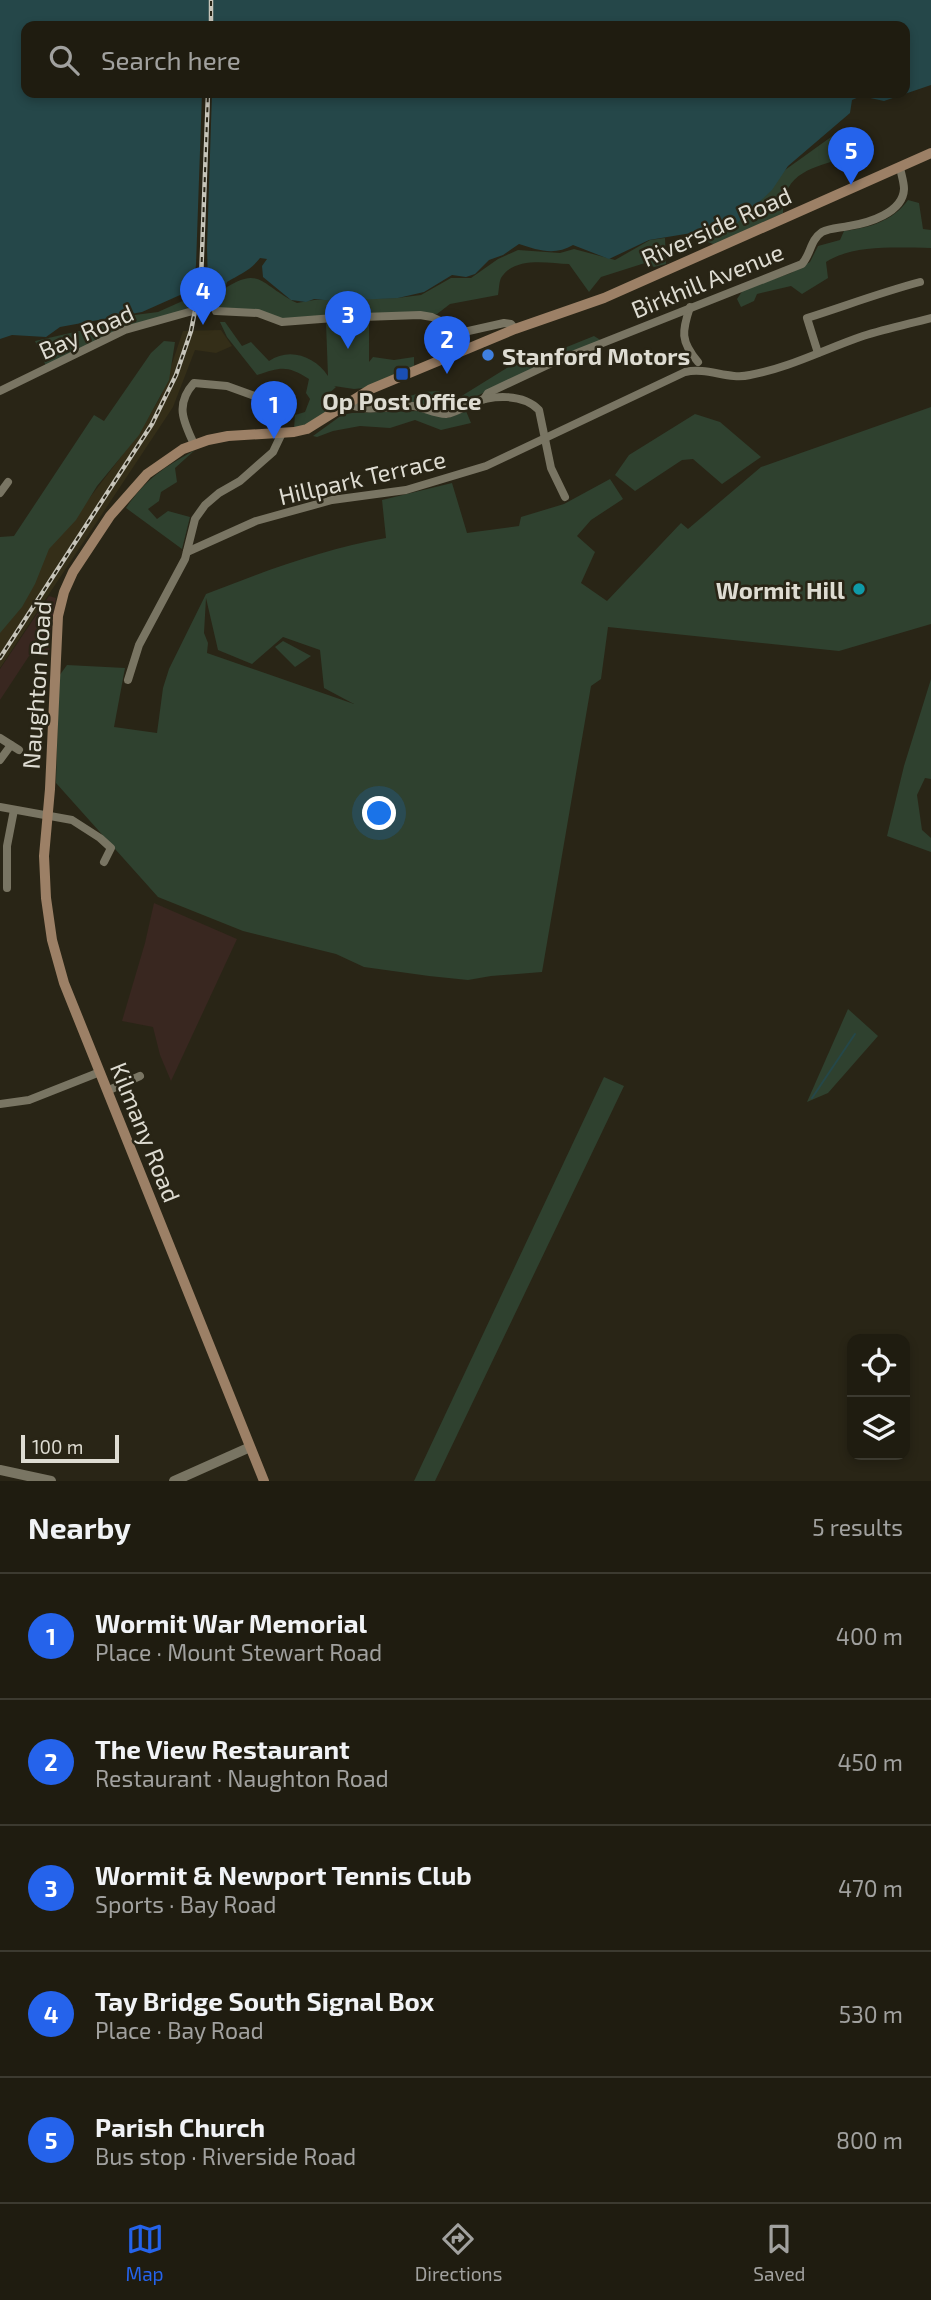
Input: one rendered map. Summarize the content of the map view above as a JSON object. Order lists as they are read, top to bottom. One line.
{"streets":{"main road":["Riverside Road","Naughton Road","Kilmany Road"],"street":["Birkhill Avenue","Bay Road","Hillpark Terrace"]},"crossings":[["Riverside Road","Birkhill Avenue"],["Riverside Road","Naughton Road"],["Naughton Road","Kilmany Road"]],"places":{"other":["Stanford Motors","Wormit Hill"],"transit":["Op Post Office"]},"scale_bar":"100 m","page":{"search":"Search here","pins":["5","4","3","2","1"],"scale":"100 m","heading":["Nearby","5 results"],"list":[{"mark":"1","name":"Wormit War Memorial","note":"Place · Mount Stewart Road","value":"400 m"},{"mark":"2","name":"The View Restaurant","note":"Restaurant · Naughton Road","value":"450 m"},{"mark":"3","name":"Wormit & Newport Tennis Club","note":"Sports · Bay Road","value":"470 m"},{"mark":"4","name":"Tay Bridge South Signal Box","note":"Place · Bay Road","value":"530 m"},{"mark":"5","name":"Parish Church","note":"Bus stop · Riverside Road","value":"800 m"}],"nav":["Map","Directions","Saved"]}}
